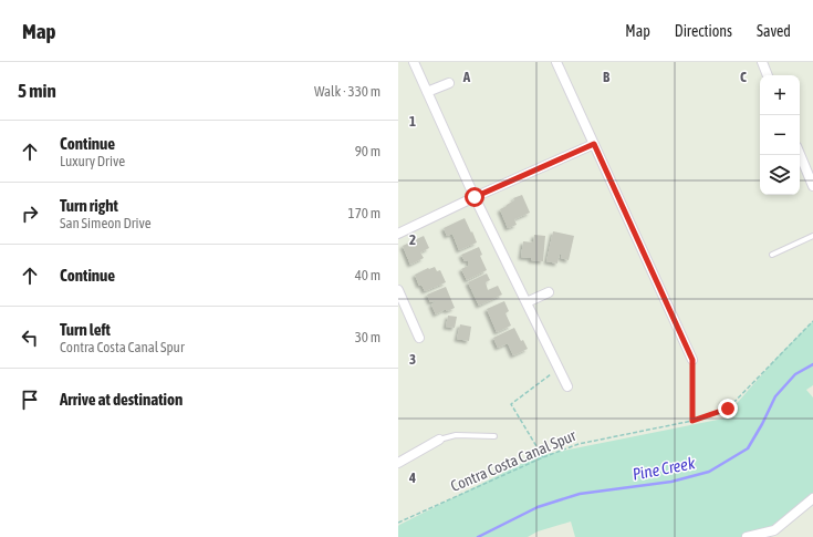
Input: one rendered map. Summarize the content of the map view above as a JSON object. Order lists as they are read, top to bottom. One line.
{"streets":{"path":["Contra Costa Canal Spur"]},"water":["Pine Creek"],"page":{"header":"Map","nav":["Map","Directions","Saved"],"heading":["5 min","Walk · 330 m"],"map_buttons":["+","−"],"list":[["Continue","Luxury Drive","90 m"],["Turn right","San Simeon Drive","170 m"],["Continue","40 m"],["Turn left","Contra Costa Canal Spur","30 m"],"Arrive at destination"]},"grid":{"columns":["A","B","C"],"rows":["1","2","3","4"]}}
